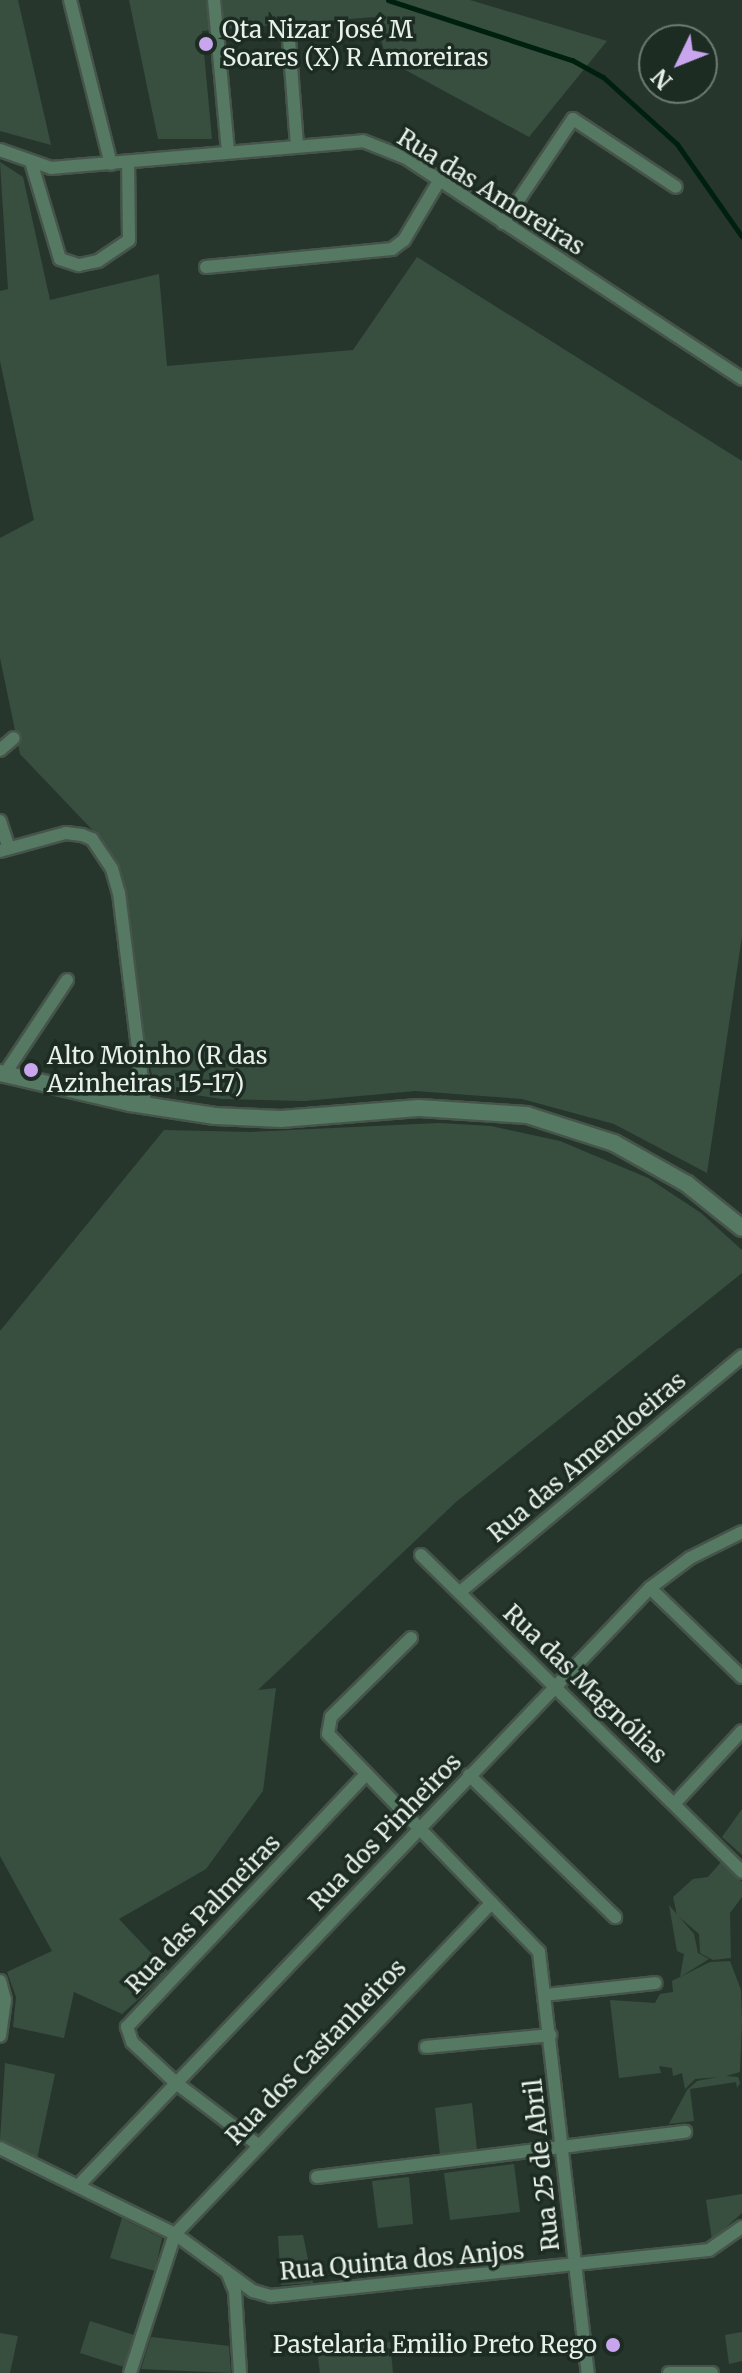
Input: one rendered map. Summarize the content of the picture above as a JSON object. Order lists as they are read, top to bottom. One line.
{"streets":{"street":["Rua das Amoreiras","Rua das Amendoeiras","Rua das Magnólias","Rua dos Pinheiros","Rua das Palmeiras","Rua dos Castanheiros","Rua 25 de Abril","Rua Quinta dos Anjos"]},"crossings":[["Rua das Amendoeiras","Rua das Magnólias"],["Rua das Magnólias","Rua dos Pinheiros"],["Rua dos Pinheiros","Rua das Palmeiras"],["Rua dos Pinheiros","Rua Quinta dos Anjos"],["Rua dos Castanheiros","Rua 25 de Abril"],["Rua dos Castanheiros","Rua Quinta dos Anjos"],["Rua 25 de Abril","Rua Quinta dos Anjos"]],"places":["Qta Nizar José M Soares (X) R Amoreiras","Alto Moinho (R das Azinheiras 15-17)","Pastelaria Emilio Preto Rego"],"north":"bottom left"}
